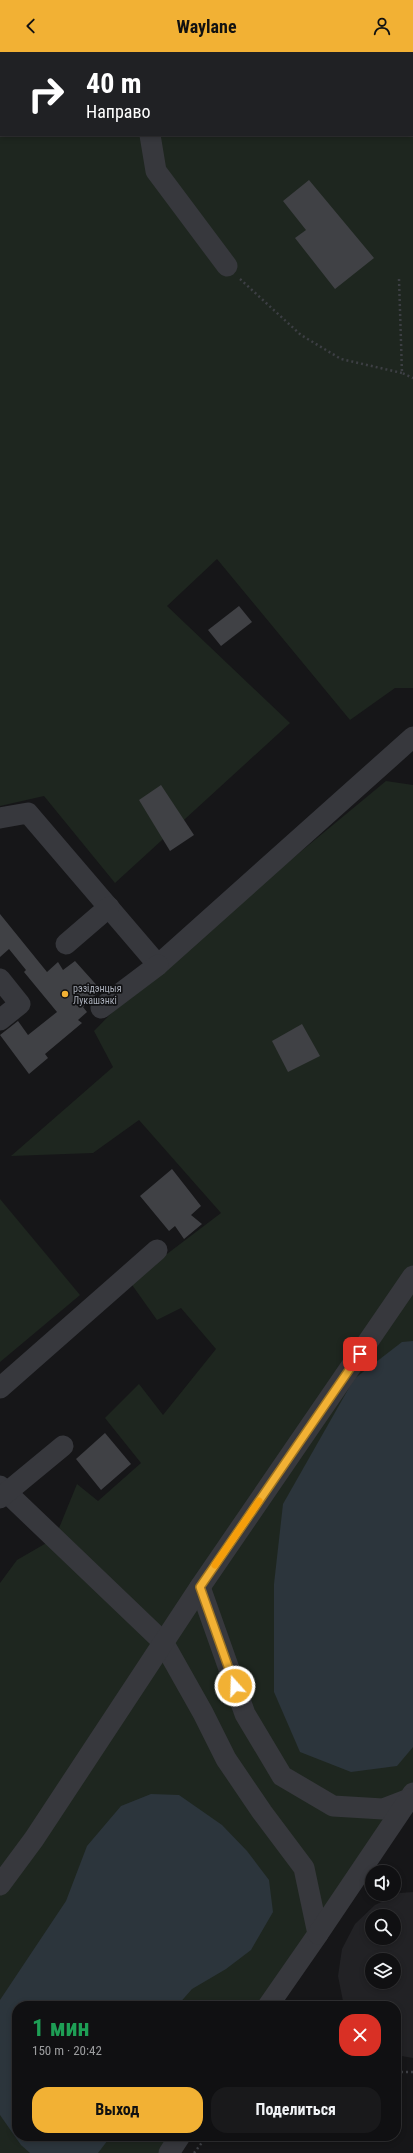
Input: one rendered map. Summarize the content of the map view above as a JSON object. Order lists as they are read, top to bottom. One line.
{"places":["рэзідэнцыя Лукашэнкі"],"page":{"header":"Waylane","turn":["40 m","Направо"],"heading":["1 мин","150 m · 20:42"],"buttons":["Выход","Поделиться"]}}
